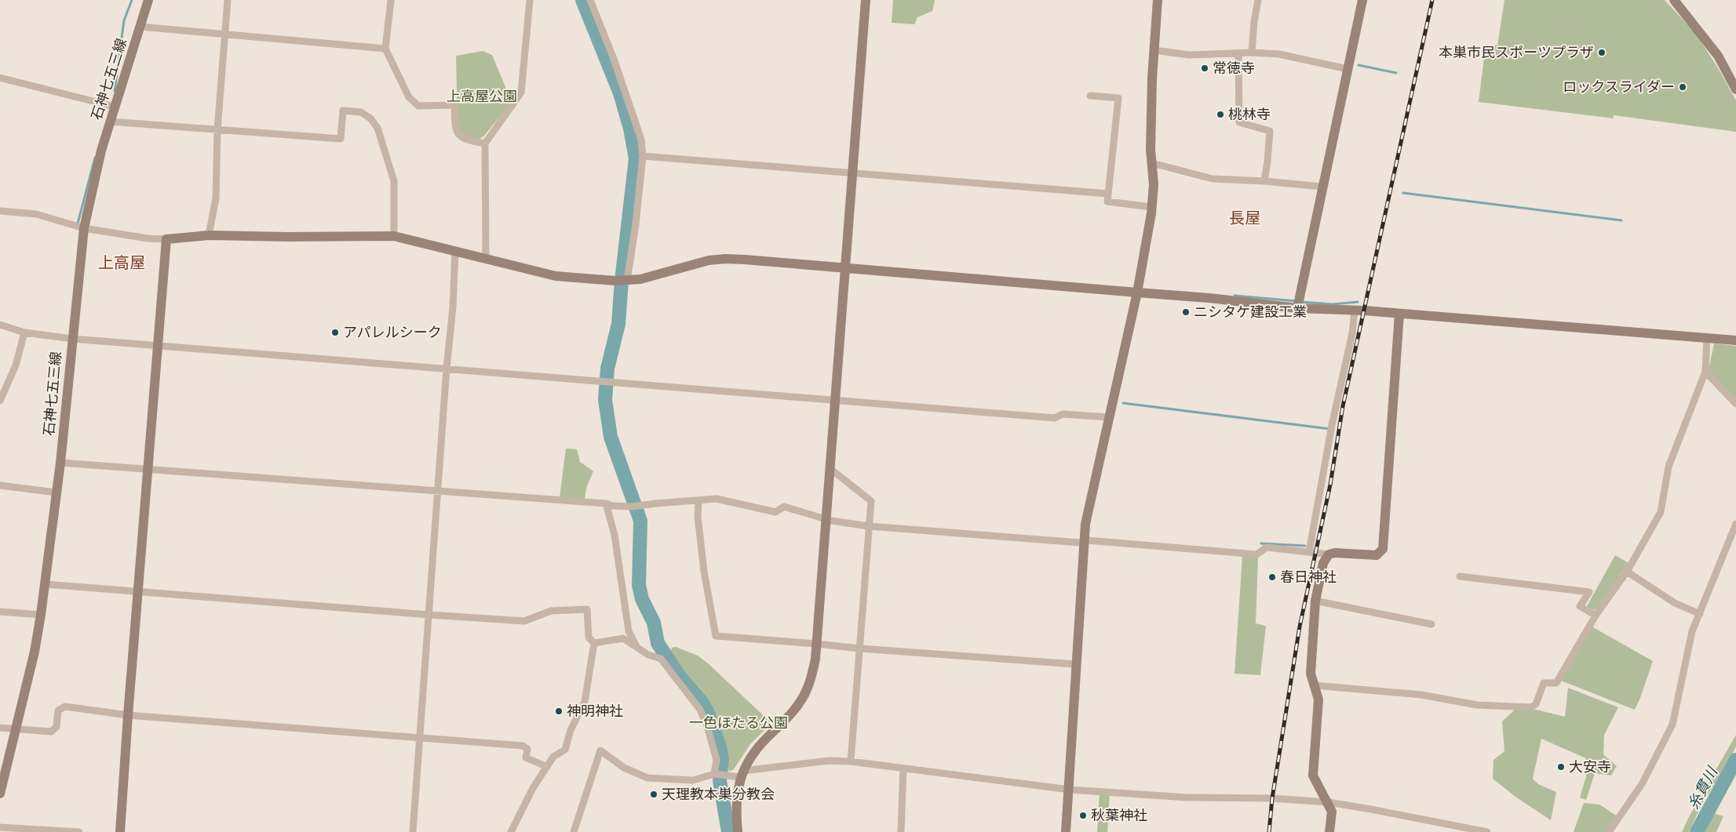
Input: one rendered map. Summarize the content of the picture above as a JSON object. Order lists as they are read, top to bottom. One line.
{"streets":{"street":["石神七五三線"]},"districts":["長屋","上高屋"],"water":["糸貫川"],"parks":["上高屋公園","一色ほたる公園"],"places":["本巣市民スポーツプラザ","常徳寺","ロックスライダー","桃林寺","ニシタケ建設工業","アパレルシーク","春日神社","神明神社","大安寺","天理教本巣分教会","秋葉神社"]}
